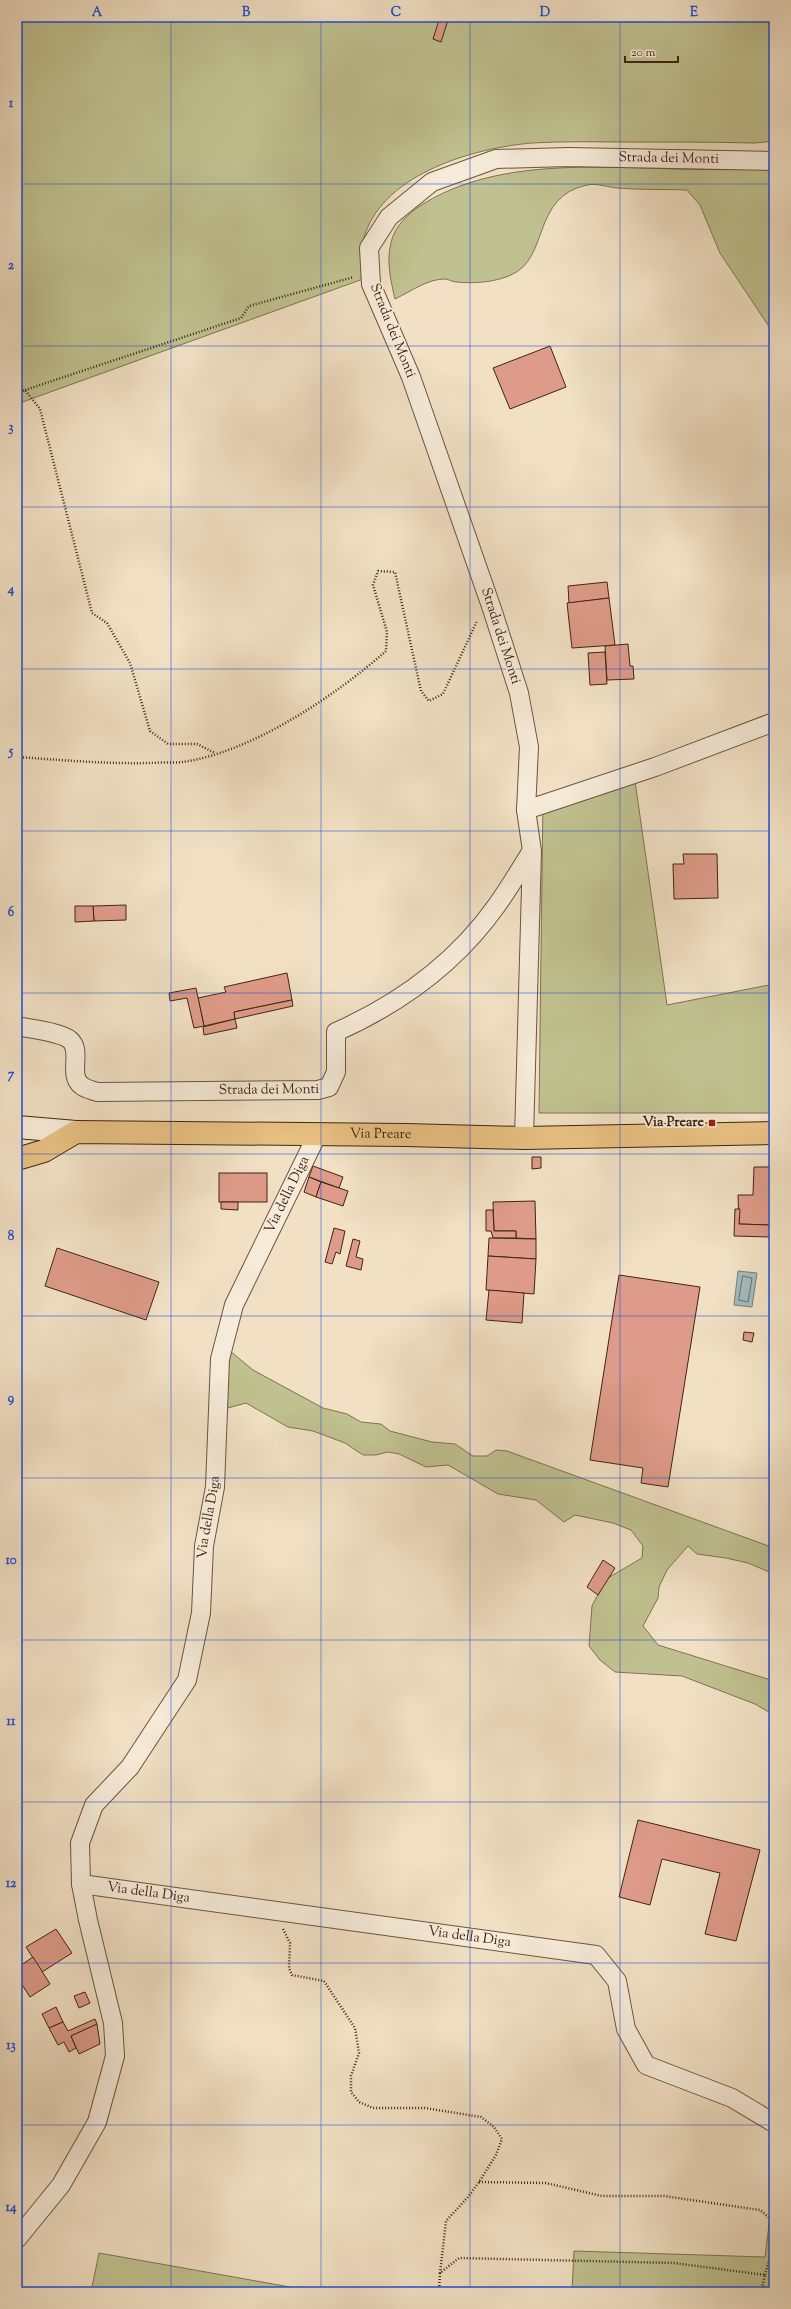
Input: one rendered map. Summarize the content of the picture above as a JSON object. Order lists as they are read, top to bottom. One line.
{"streets":{"main road":["Via Preare"],"street":["Strada dei Monti","Via della Diga"]},"crossings":[["Strada dei Monti","Via Preare"],["Via Preare","Via della Diga"]],"places":{"transit":["Via Preare"]},"scale_bar":"20 m","grid":{"columns":["A","B","C","D","E"],"rows":["1","2","3","4","5","6","7","8","9","10","11","12","13","14"]}}
